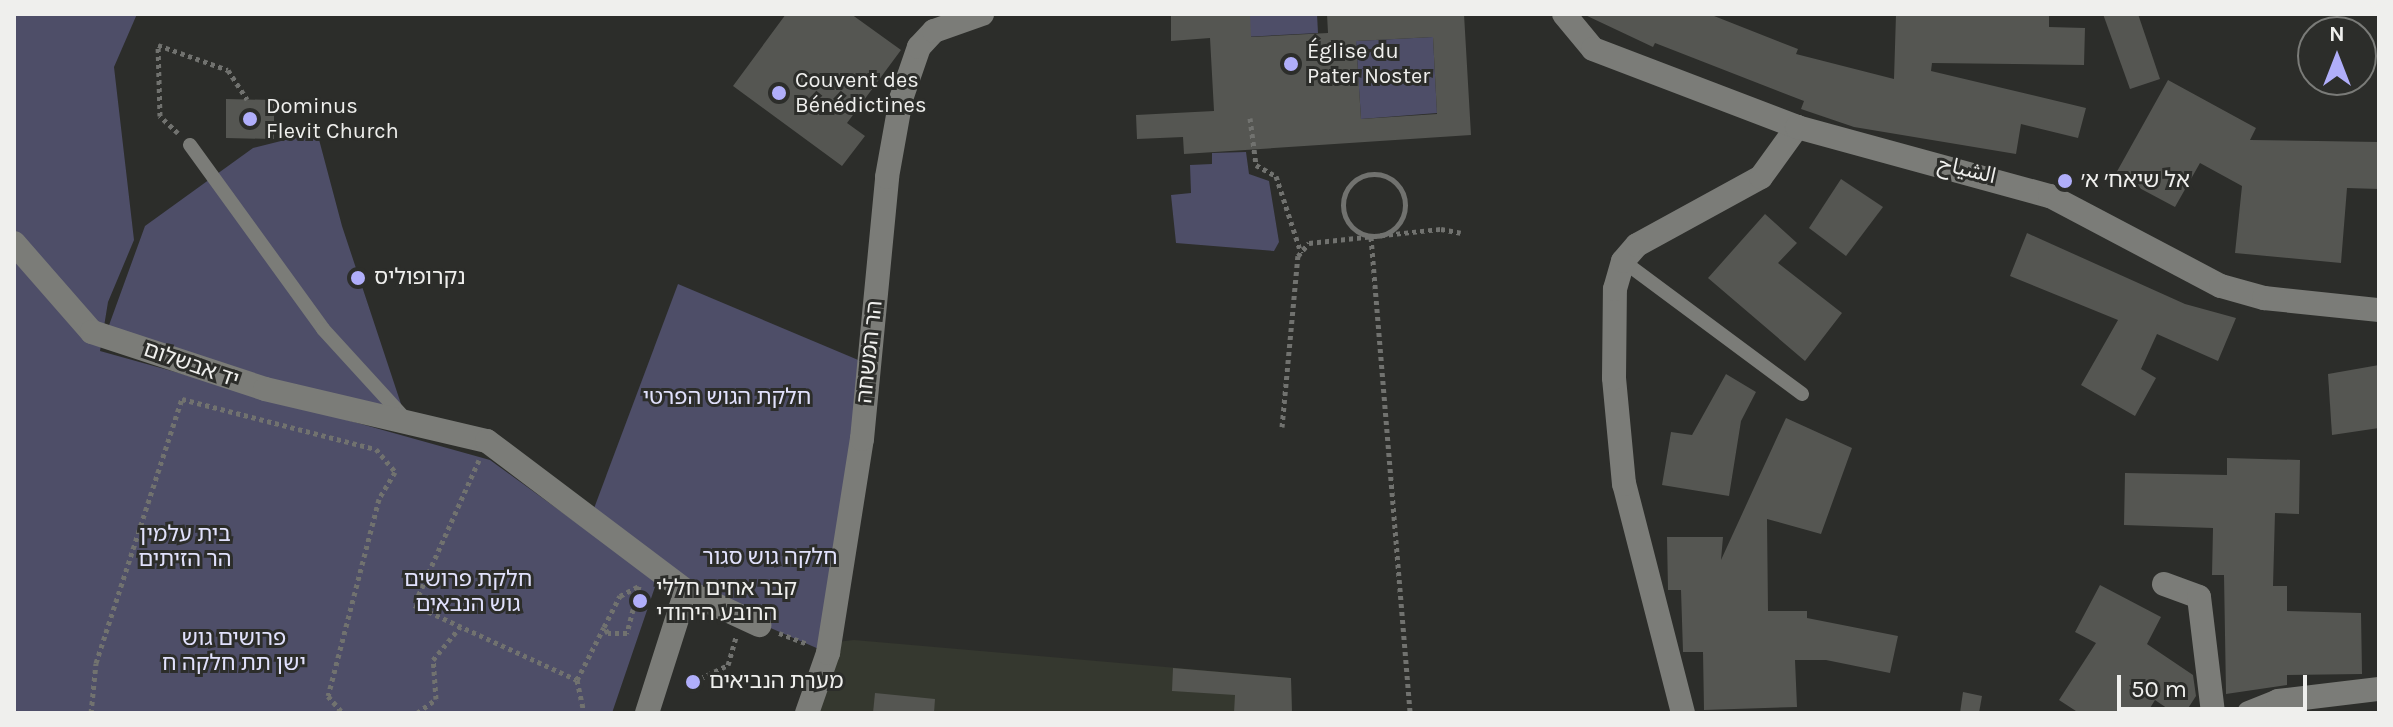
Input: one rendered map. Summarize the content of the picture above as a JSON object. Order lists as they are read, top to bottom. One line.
{"streets":{"street":["الشياح","הר המשחה","יד אבשלום"]},"parks":["חלקת הגוש הפרטי","בית עלמין הר הזיתים","חלקה גוש סגור","חלקת פרושים גוש הנבאים","פרושים גוש ישן תת חלקה ח"],"places":["Église du Pater Noster","Couvent des Bénédictines","Dominus Flevit Church","אל שיאח׳ א׳","נקרופוליס","קבר אחים חללי הרובע היהודי","מערת הנביאים"],"scale_bar":"50 m","north":"top"}
